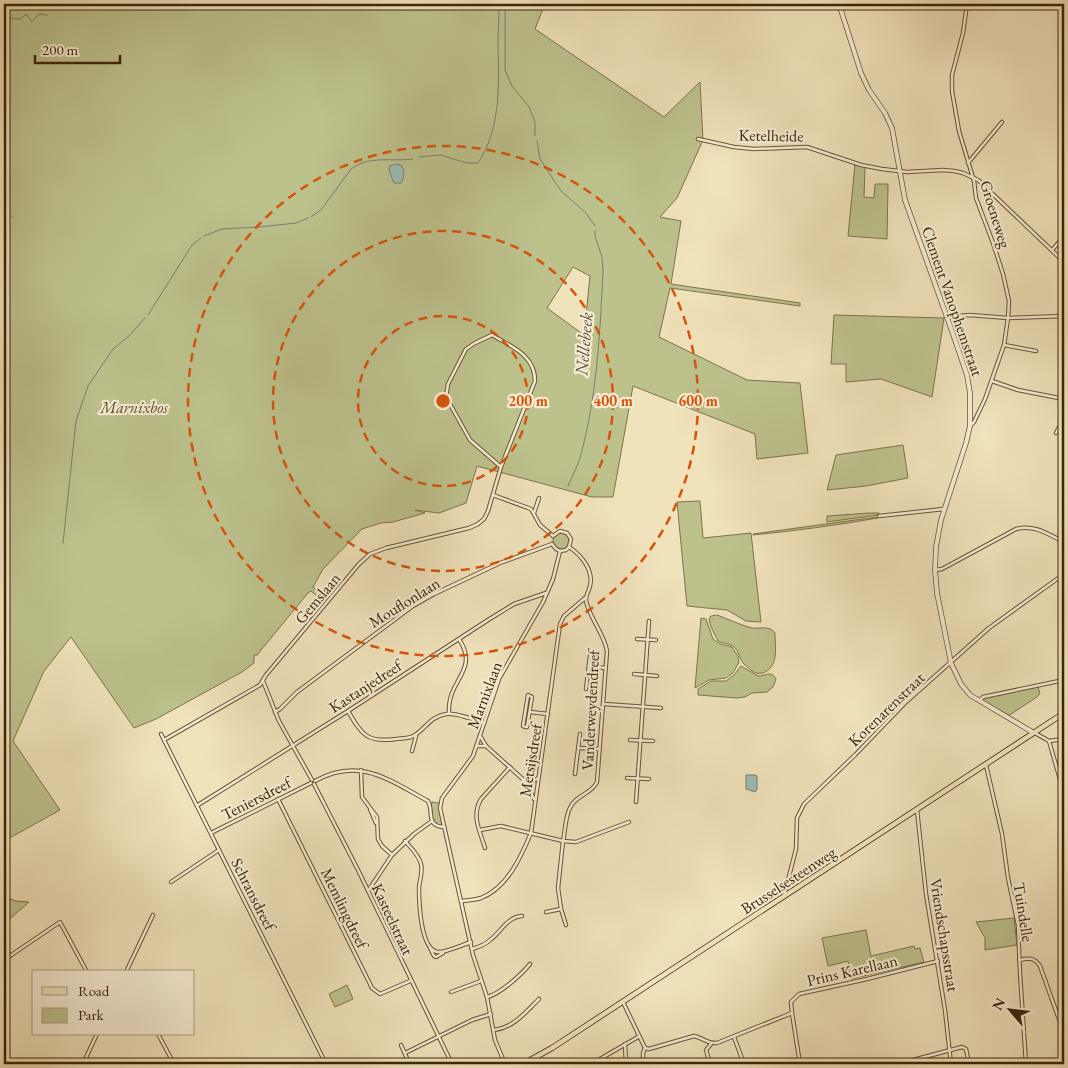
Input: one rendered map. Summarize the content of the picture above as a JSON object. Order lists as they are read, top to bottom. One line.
{"streets":{"main road":["Brusselsesteenweg"],"street":["Ketelheide","Groeneweg","Clement Vanophemstraat","Gemslaan","Mouflonlaan","Kastanjedreef","Marnixlaan","Korenarenstraat","Vanderweydendreef","Metsijsdreef","Teniersdreef","Schransdreef","Memlingdreef","Tuindelle","Kasteelstraat","Vriendschapsstraat","Prins Karellaan"]},"crossings":[["Ketelheide","Groeneweg"],["Ketelheide","Clement Vanophemstraat"],["Groeneweg","Clement Vanophemstraat"],["Clement Vanophemstraat","Korenarenstraat"],["Clement Vanophemstraat","Brusselsesteenweg"],["Gemslaan","Schransdreef"],["Gemslaan","Kasteelstraat"],["Mouflonlaan","Marnixlaan"],["Mouflonlaan","Kasteelstraat"],["Kastanjedreef","Marnixlaan"],["Kastanjedreef","Schransdreef"],["Kastanjedreef","Kasteelstraat"],["Marnixlaan","Metsijsdreef"],["Korenarenstraat","Brusselsesteenweg"],["Vanderweydendreef","Metsijsdreef"],["Teniersdreef","Schransdreef"],["Teniersdreef","Memlingdreef"],["Teniersdreef","Kasteelstraat"],["Brusselsesteenweg","Tuindelle"],["Brusselsesteenweg","Vriendschapsstraat"],["Memlingdreef","Kasteelstraat"],["Vriendschapsstraat","Prins Karellaan"]],"water":["Nellebeek"],"parks":["Marnixbos"],"legend":["Road","Park"],"scale_bar":"200 m","north":"top left","rings":["200 m","400 m","600 m"]}
